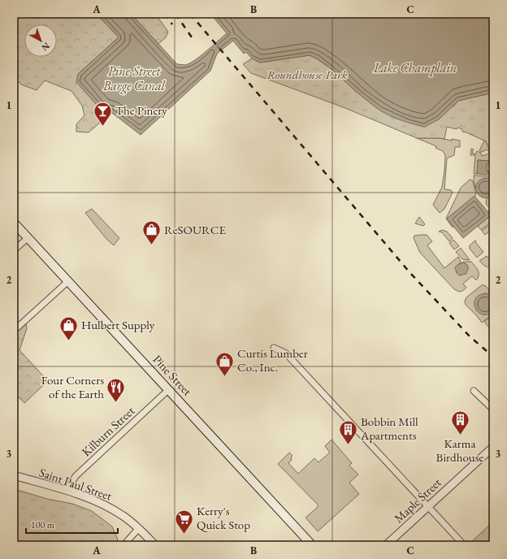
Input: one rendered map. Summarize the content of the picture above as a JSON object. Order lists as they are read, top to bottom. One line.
{"streets":{"main road":["Pine Street"],"street":["Kilburn Street","Saint Paul Street","Maple Street"]},"crossings":[["Pine Street","Kilburn Street"],["Kilburn Street","Saint Paul Street"]],"water":["Lake Champlain","Pine Street Barge Canal"],"parks":["Roundhouse Park"],"places":{"bar":["The Pinery"],"shop":["ReSOURCE","Hulbert Supply","Curtis Lumber Co., Inc."],"restaurant":["Four Corners of the Earth"],"building":["Karma Birdhouse","Bobbin Mill Apartments"],"supermarket":["Kerry's Quick Stop"]},"scale_bar":"100 m","north":"bottom right","grid":{"columns":["A","B","C"],"rows":["1","2","3"]}}
